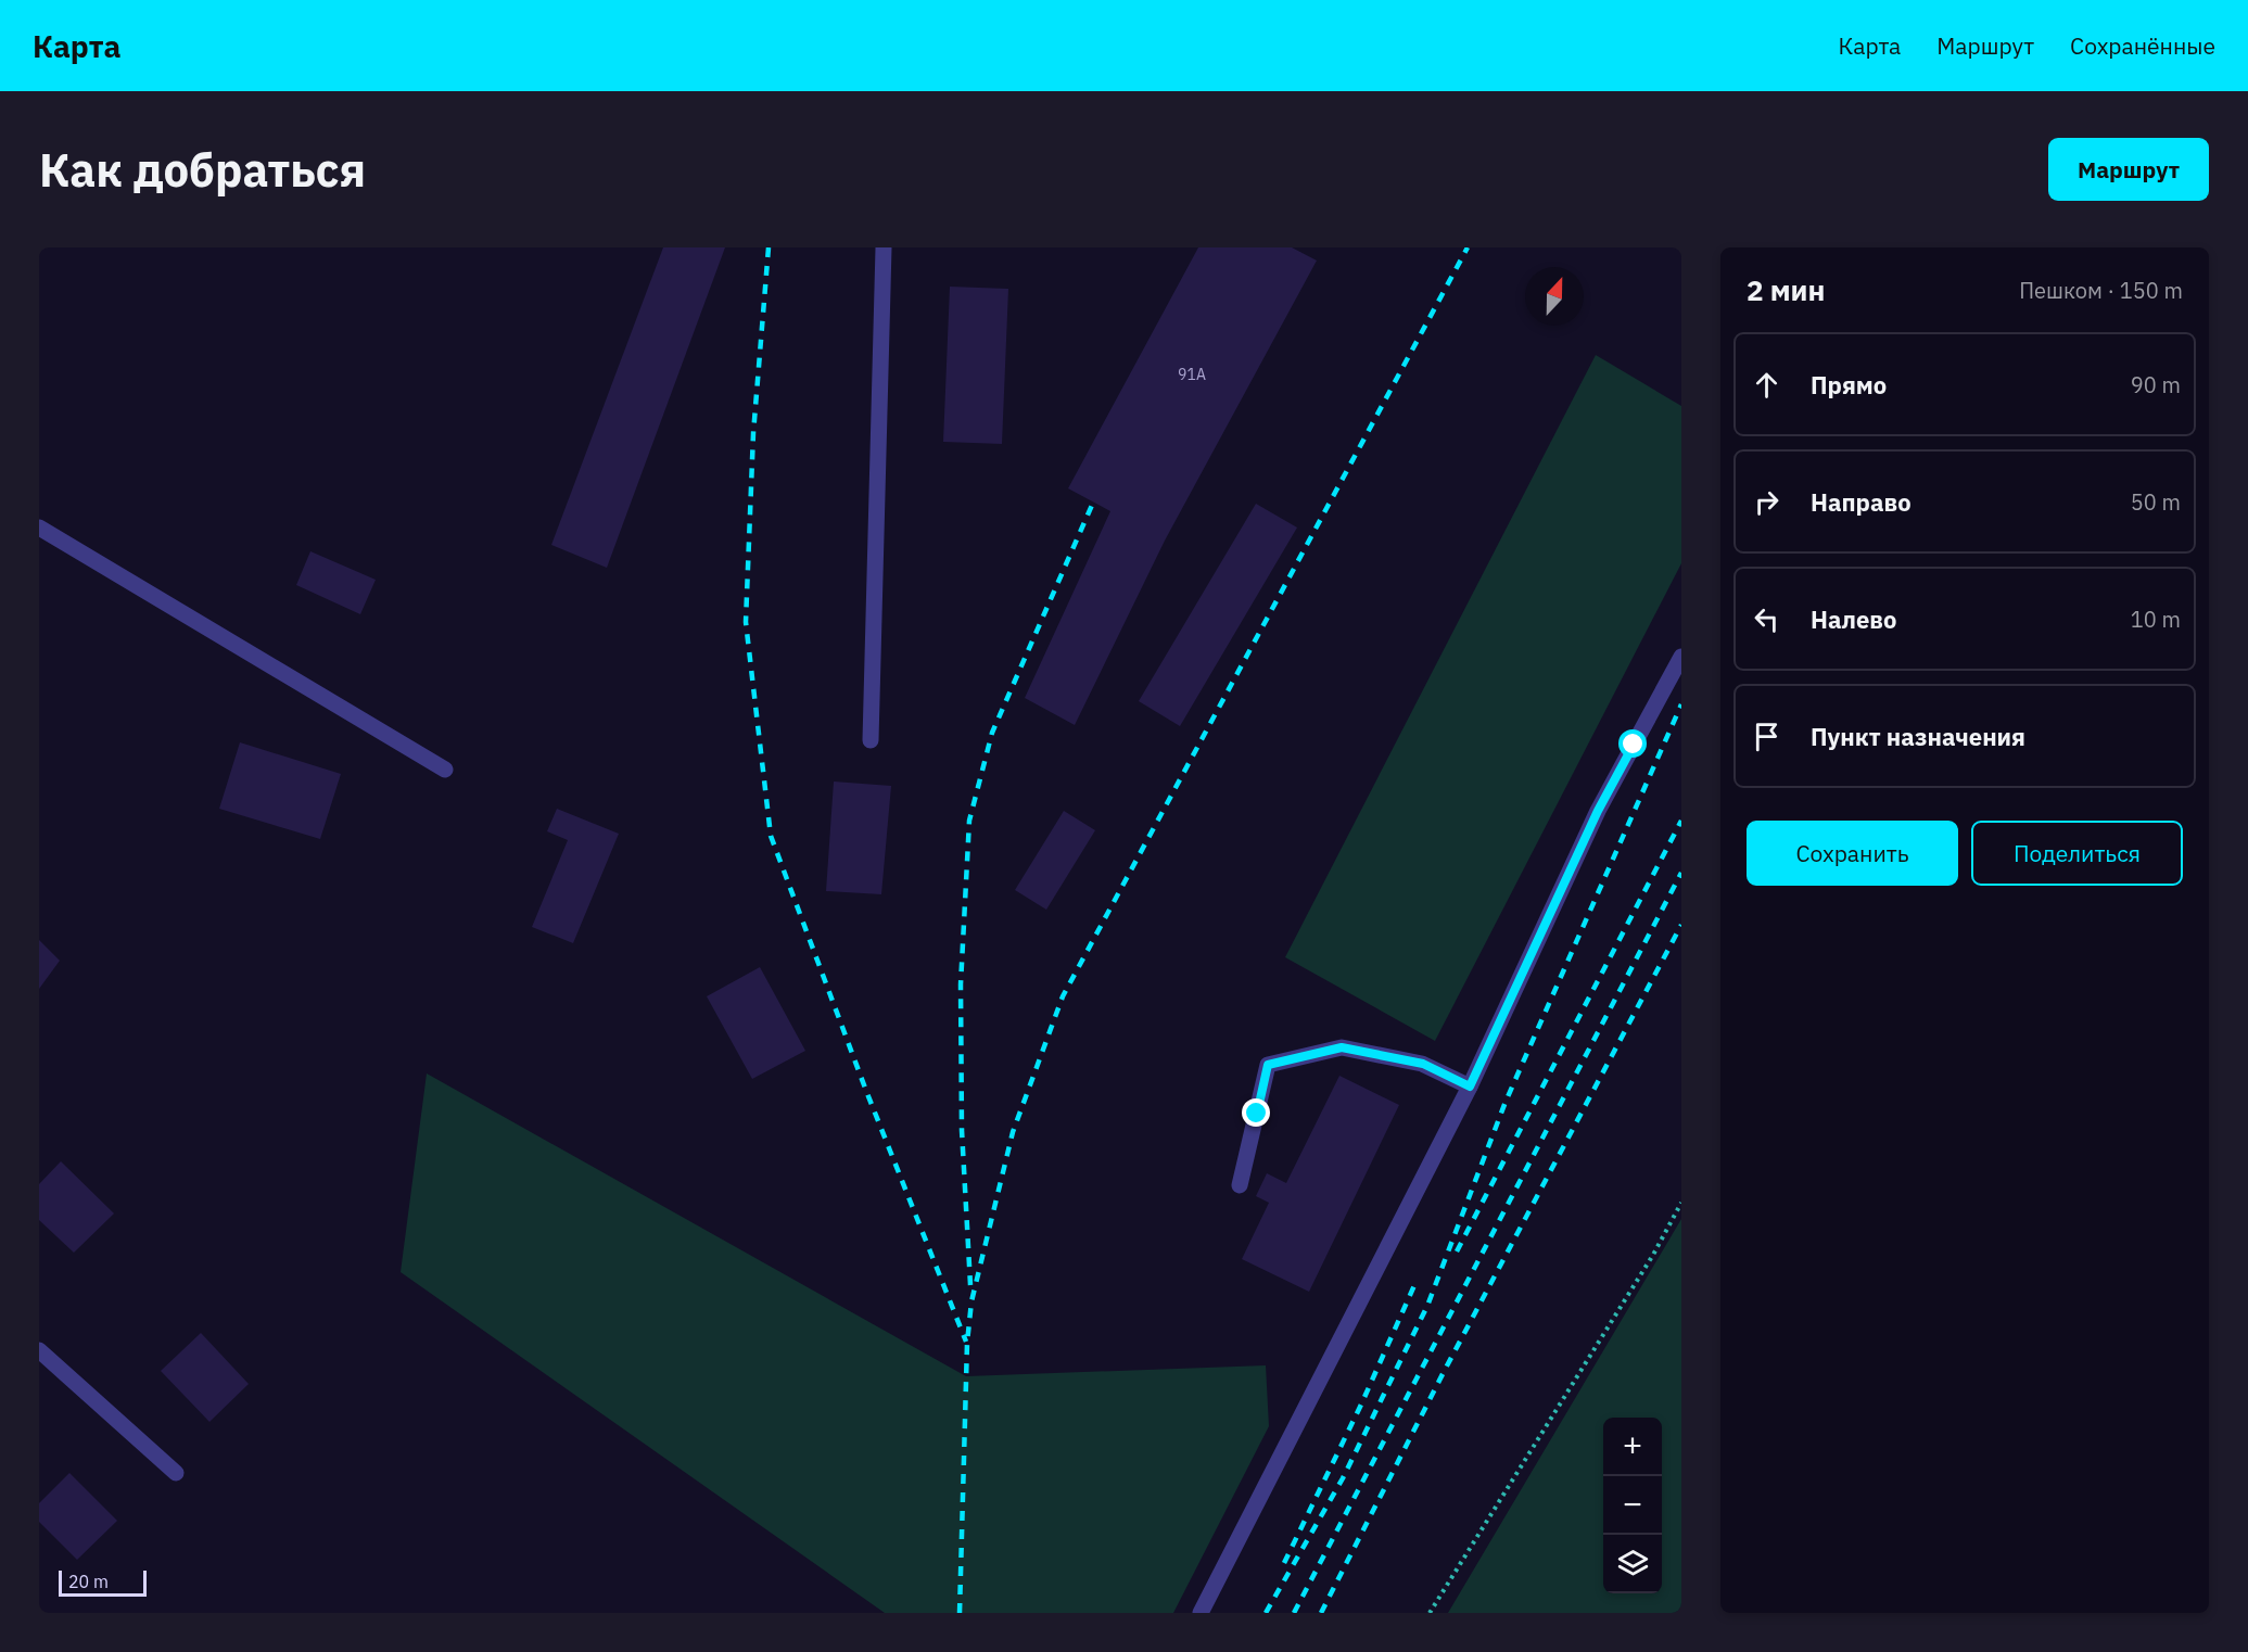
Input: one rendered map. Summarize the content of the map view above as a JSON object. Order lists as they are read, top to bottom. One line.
{"house_numbers":["91А"],"scale_bar":"20 m","north":"top","page":{"header":"Карта","nav":["Карта","Маршрут","Сохранённые"],"buttons":["Маршрут",["Сохранить","Поделиться"]],"title":"Как добраться","heading":["2 мин","Пешком · 150 m"],"list":[["Прямо","90 m"],["Направо","50 m"],["Налево","10 m"],"Пункт назначения"],"map_buttons":["+","−"],"scale":"20 m"}}
